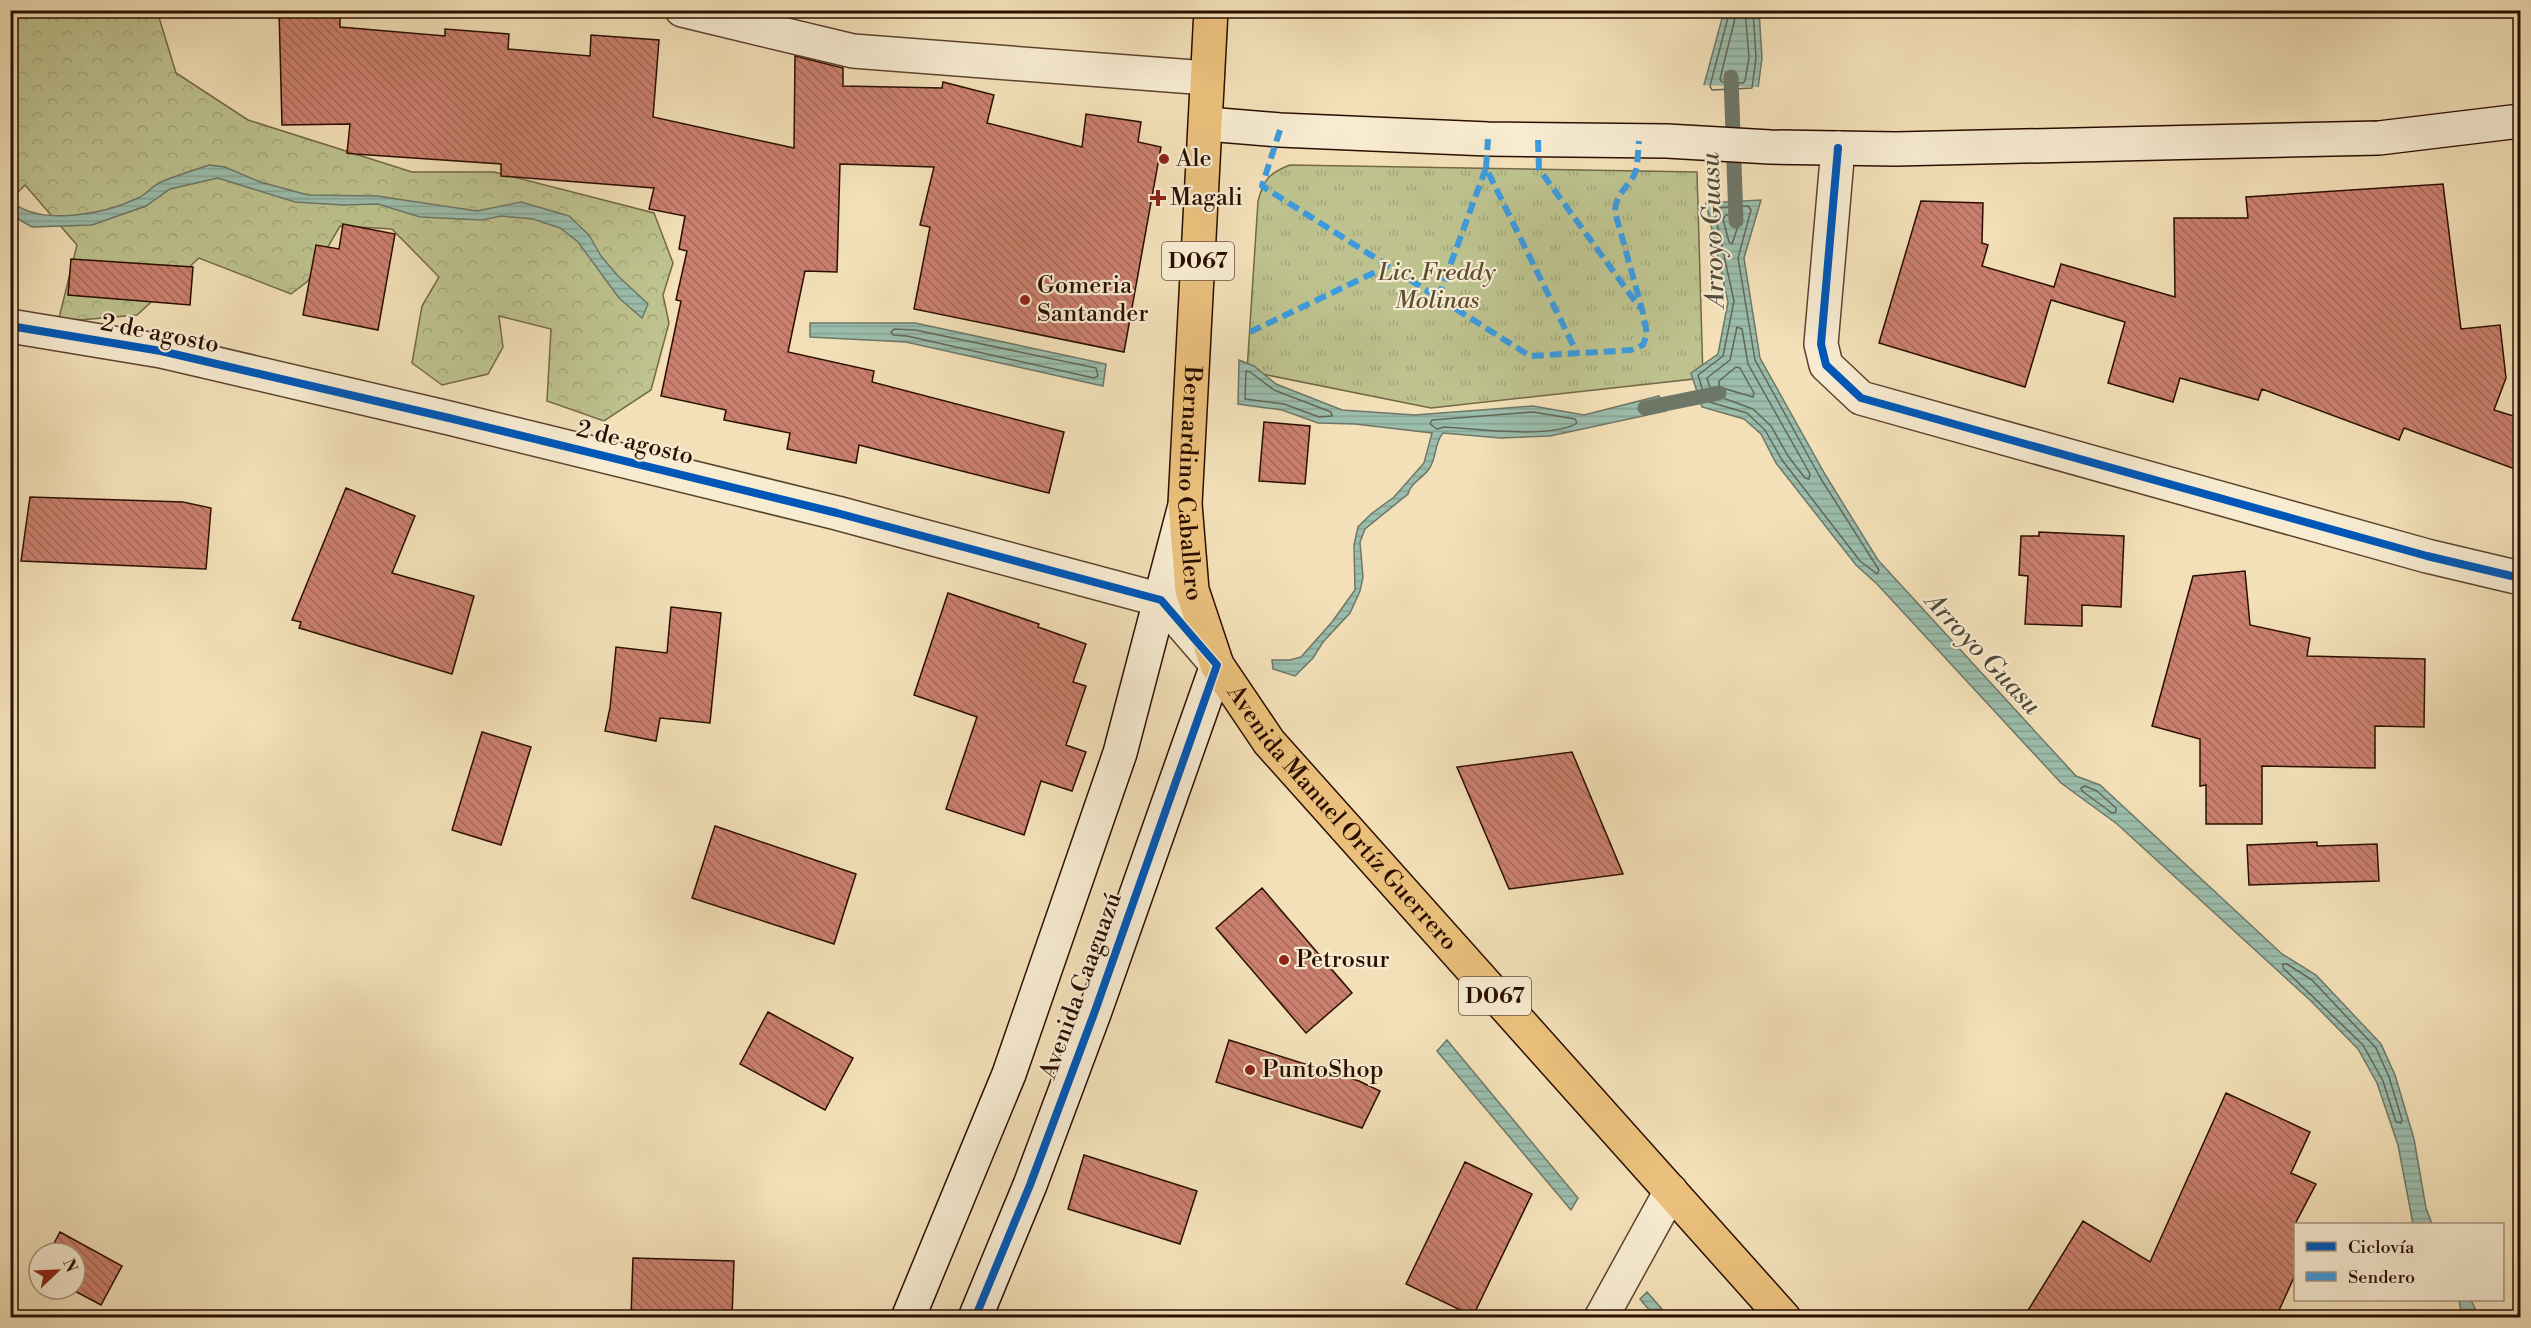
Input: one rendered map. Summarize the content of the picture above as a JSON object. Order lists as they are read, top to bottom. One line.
{"streets":{"main road":["D067","Bernardino Caballero","Avenida Manuel Ortíz Guerrero"],"street":["2 de agosto","Avenida Caaguazú"]},"crossings":[["2 de agosto","Avenida Caaguazú"],["Bernardino Caballero","Avenida Manuel Ortíz Guerrero"],["Bernardino Caballero","Avenida Caaguazú"],["Avenida Manuel Ortíz Guerrero","Avenida Caaguazú"]],"water":["Arroyo Guasu"],"parks":["Lic. Freddy Molinas"],"places":{"other":["Ale","Gomeria Santander","Petrosur","PuntoShop"],"health":["Magali"]},"legend":["Ciclovía","Sendero"],"north":"top right"}
